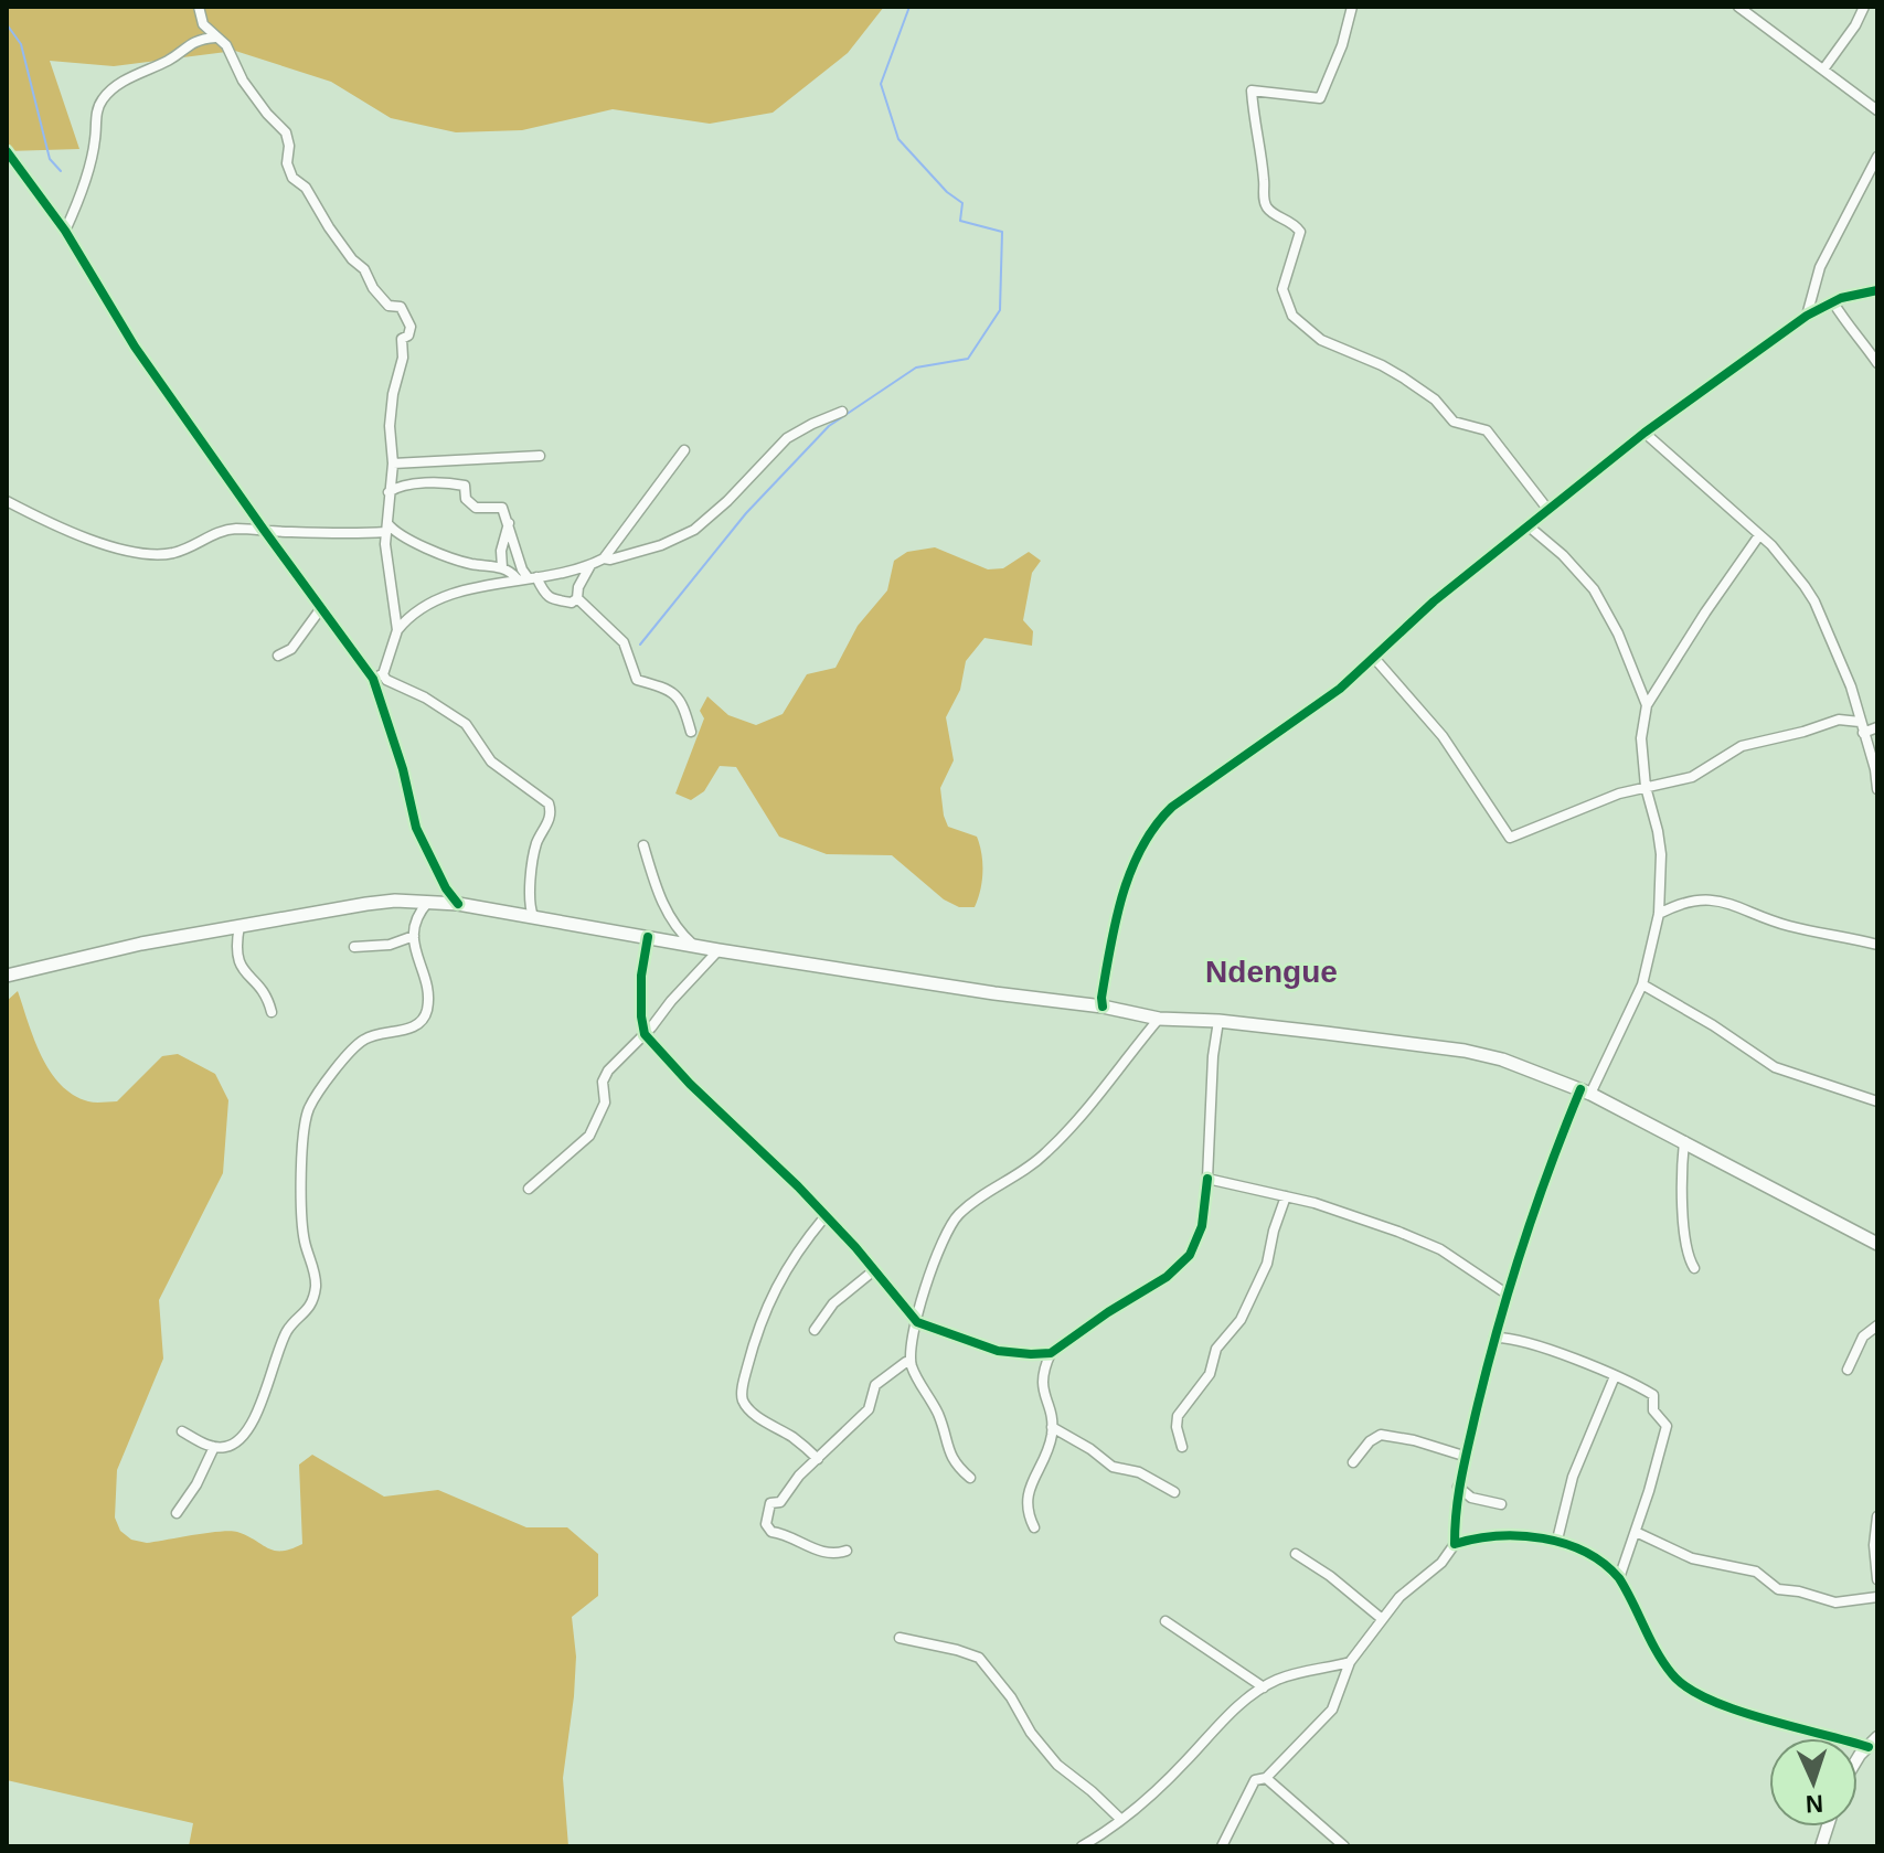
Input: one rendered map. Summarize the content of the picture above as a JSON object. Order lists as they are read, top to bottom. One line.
{"districts":["Ndengue"],"north":"bottom"}
